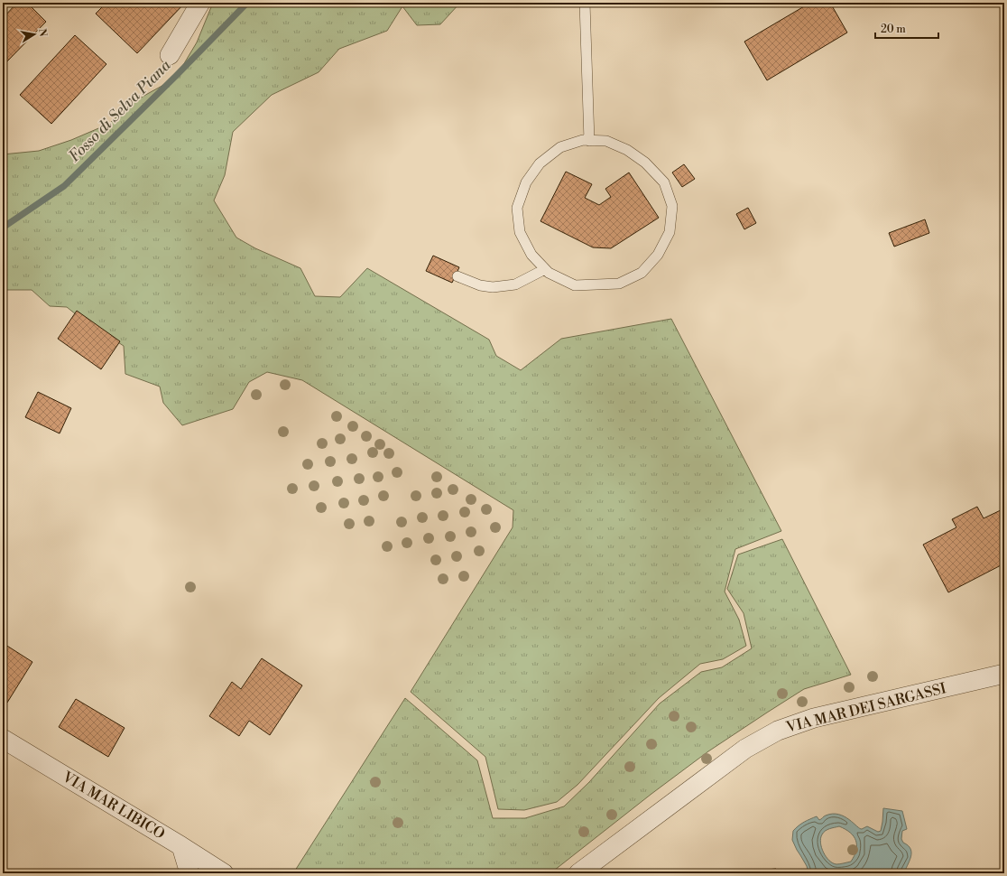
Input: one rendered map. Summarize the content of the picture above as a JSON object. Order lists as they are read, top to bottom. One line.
{"streets":{"street":["VIA MAR DEI SARGASSI","VIA MAR LIBICO"]},"water":["Fosso di Selva Piana"],"scale_bar":"20 m","north":"right"}
